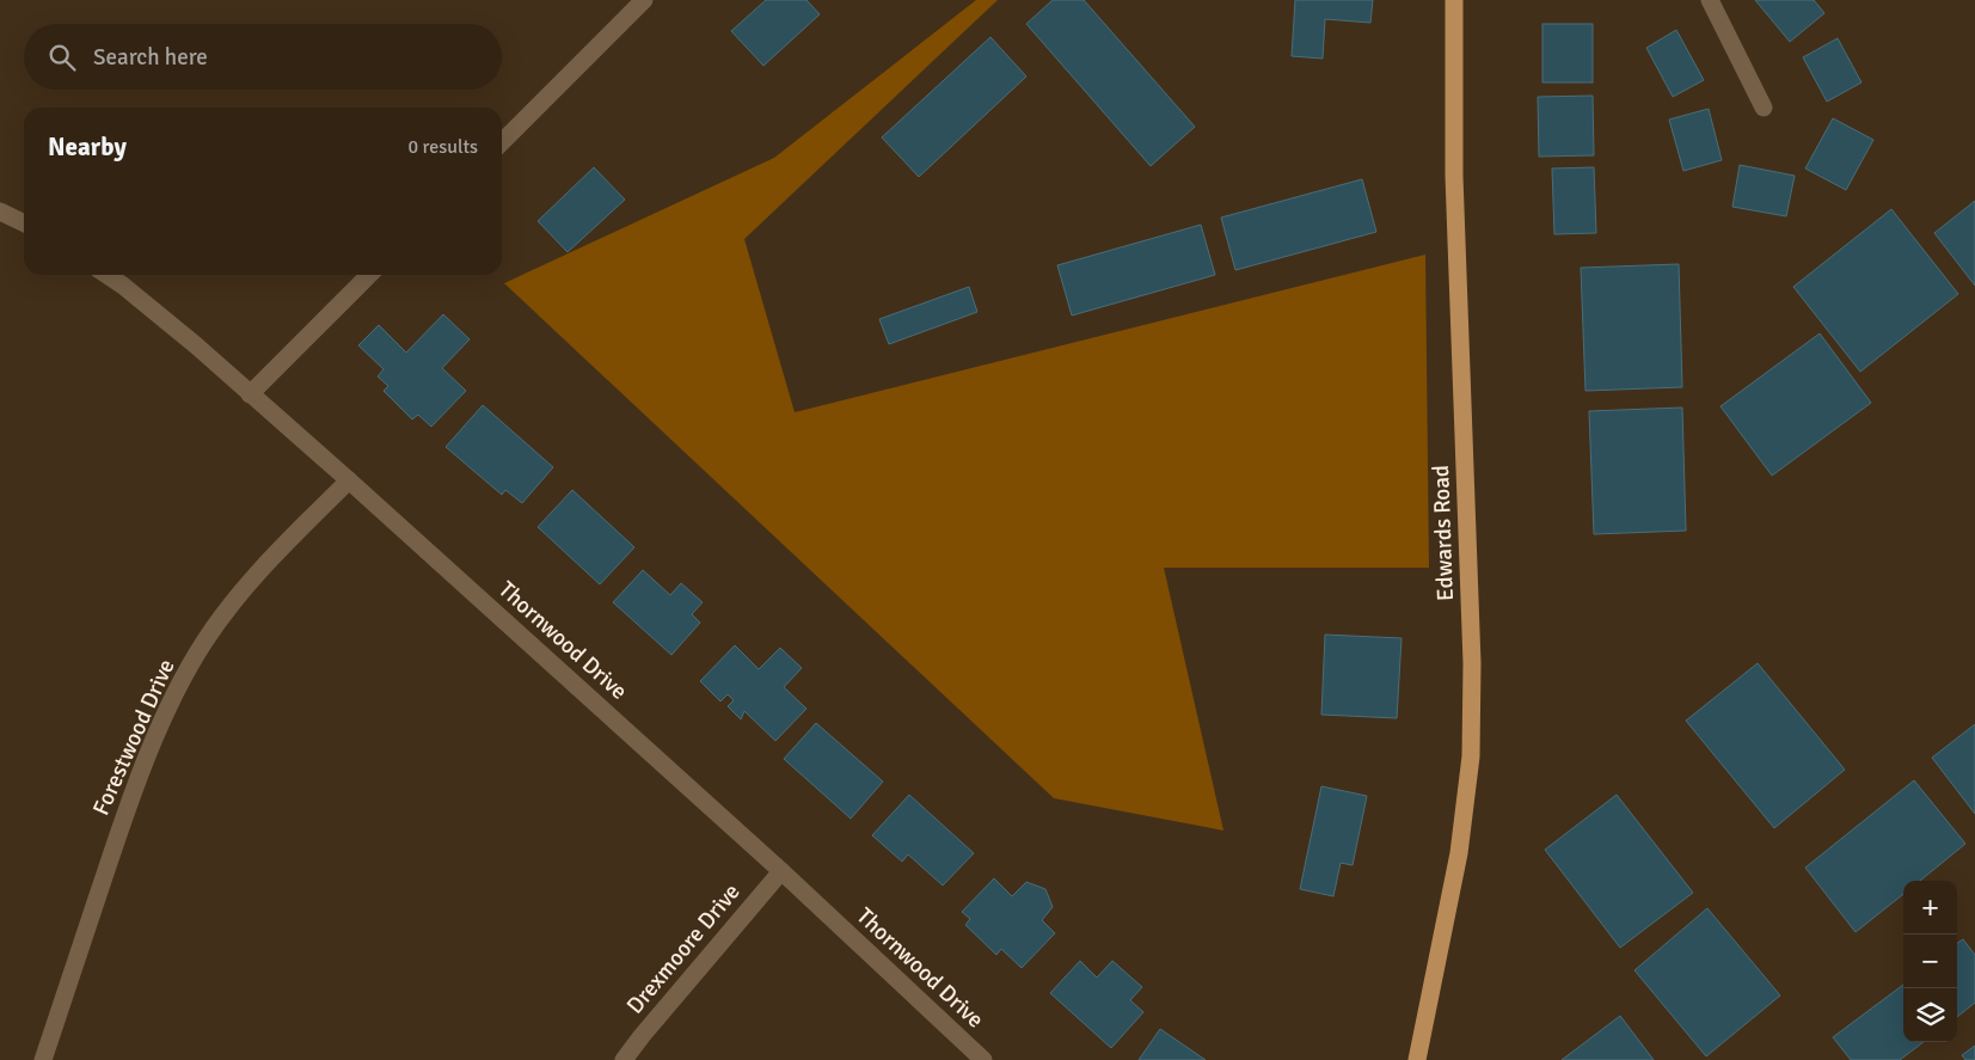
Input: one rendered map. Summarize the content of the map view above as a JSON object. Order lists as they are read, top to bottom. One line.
{"streets":{"main road":["Edwards Road"],"street":["Thornwood Drive","Forestwood Drive","Drexmoore Drive"]},"crossings":[["Thornwood Drive","Forestwood Drive"],["Thornwood Drive","Drexmoore Drive"]],"page":{"search":"Search here","heading":["Nearby","0 results"],"map_buttons":["+","−"]}}
